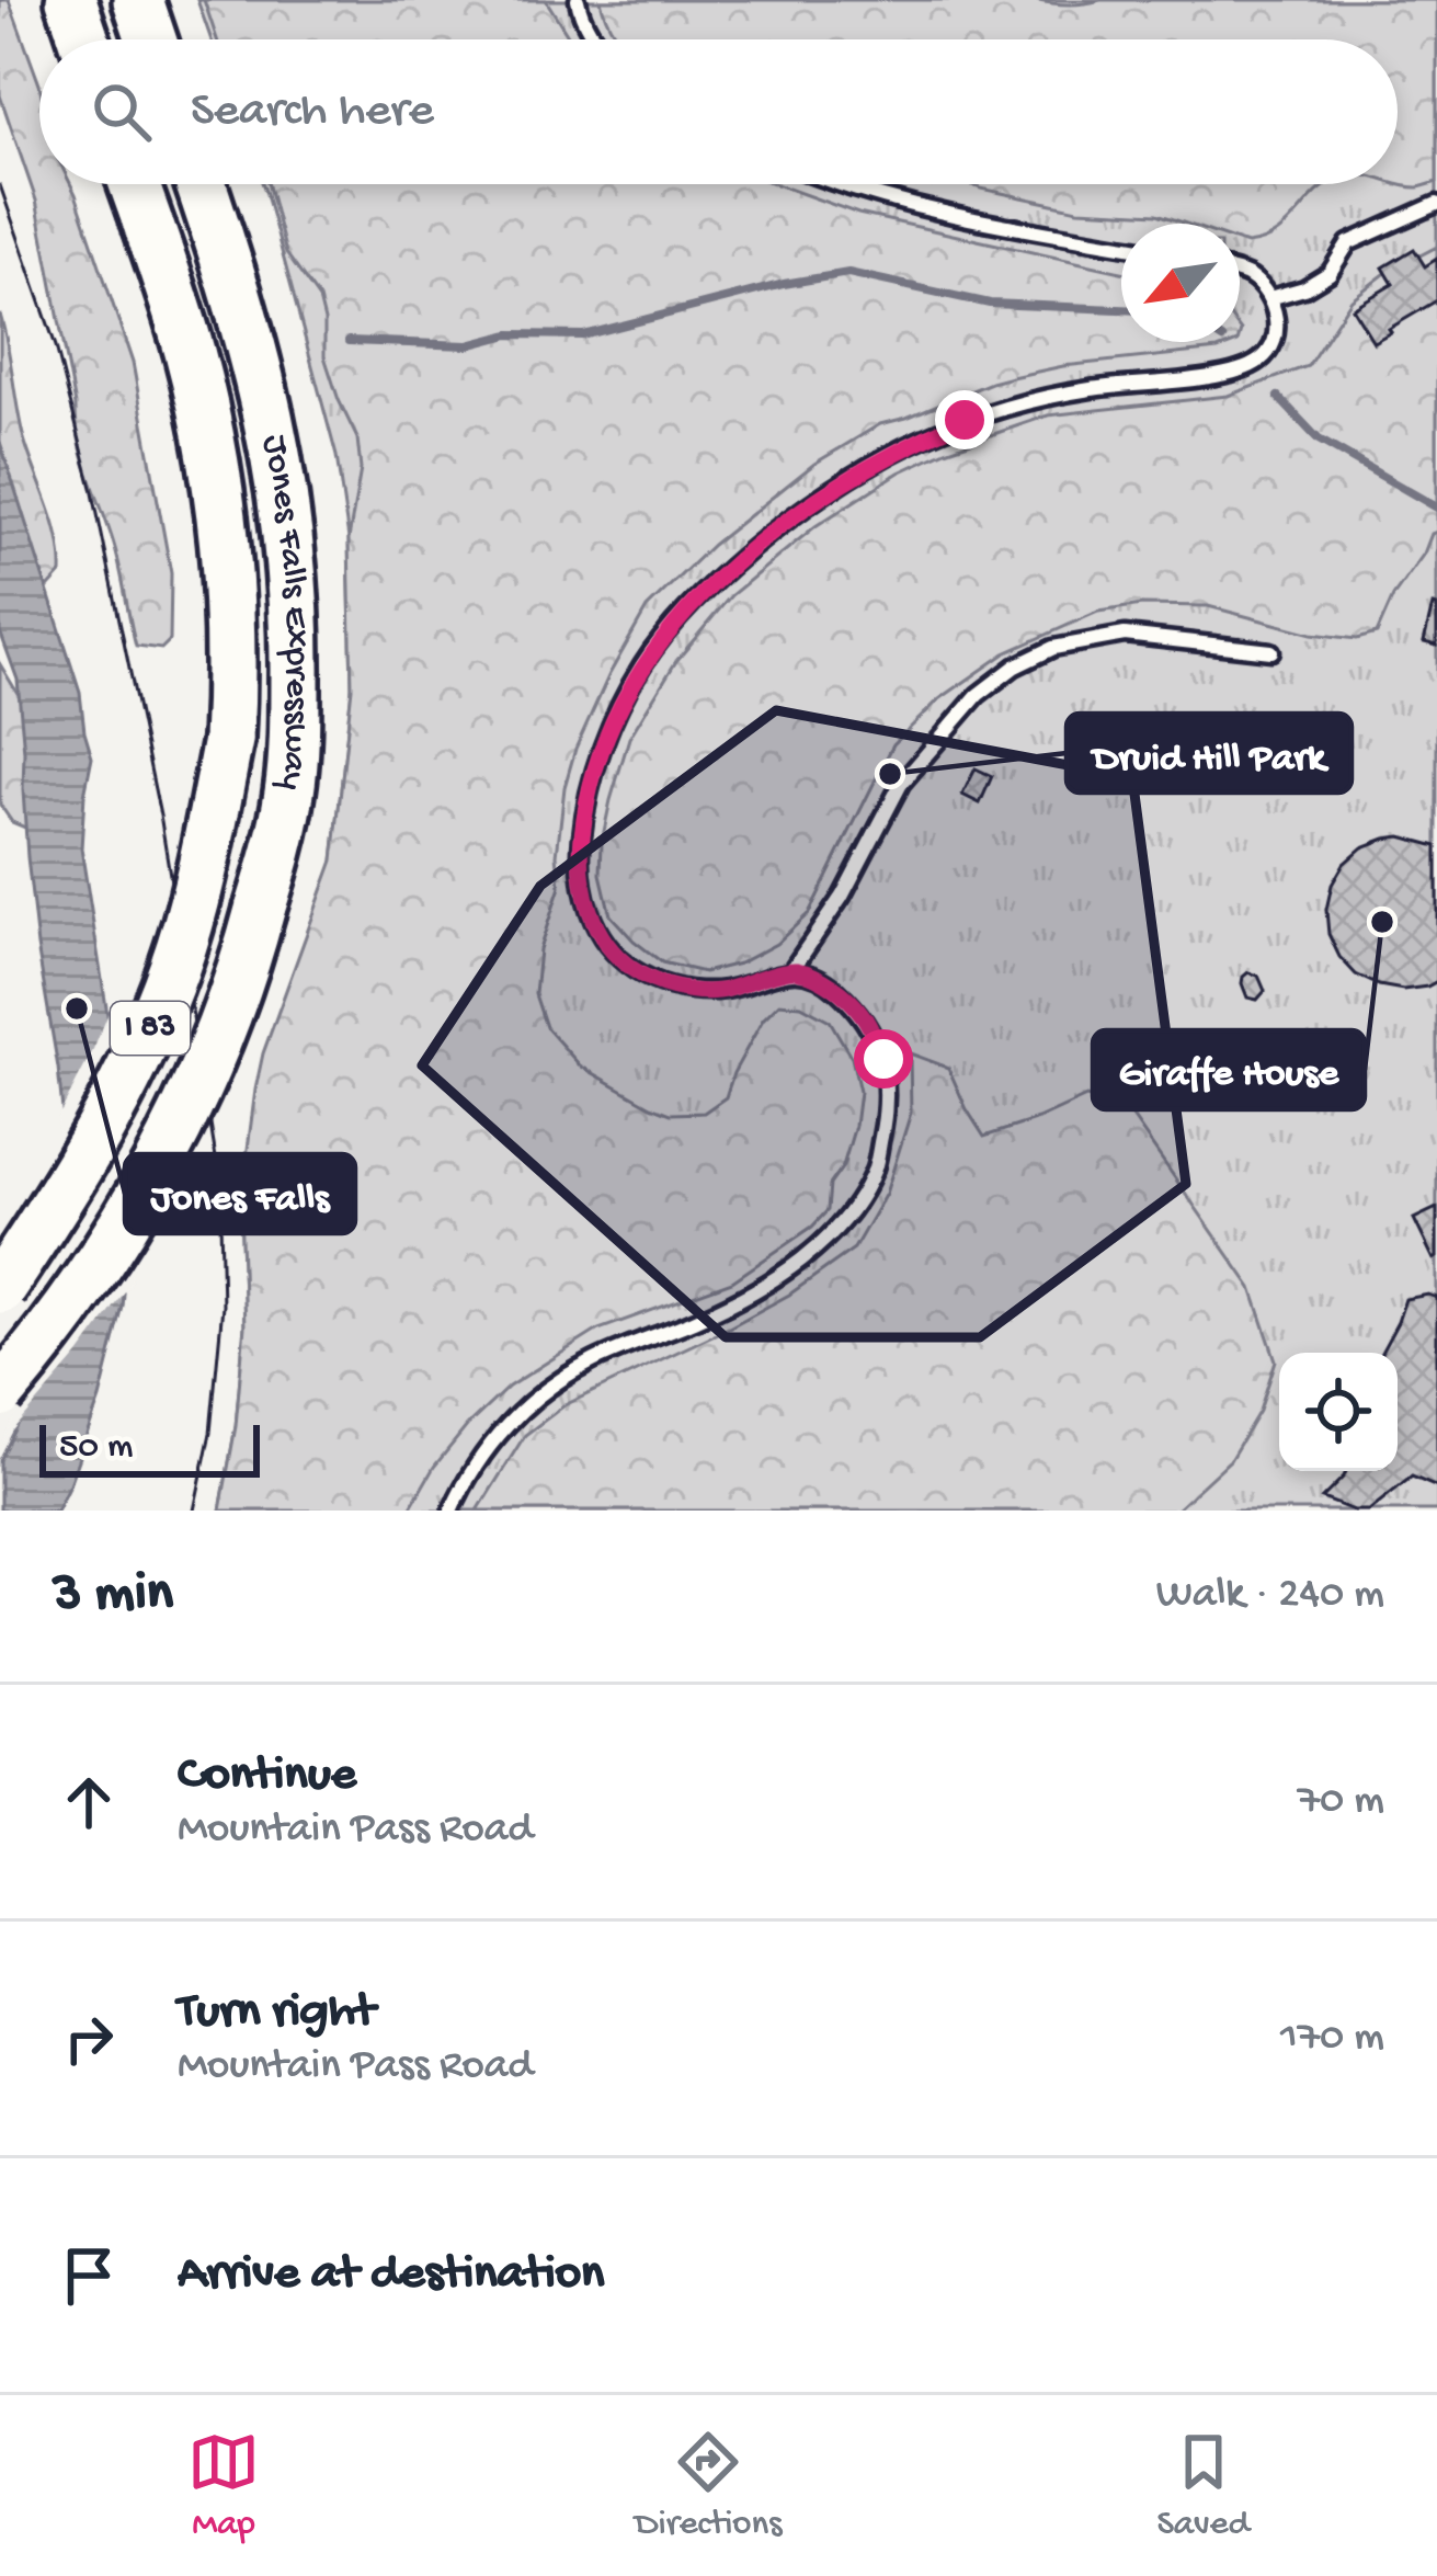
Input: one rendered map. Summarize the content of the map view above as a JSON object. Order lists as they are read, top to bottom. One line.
{"streets":{"highway":["Jones Falls Expressway","I 83"]},"places":["Druid Hill Park","Giraffe House","Jones Falls"],"scale_bar":"50 m","north":"bottom left","page":{"search":"Search here","scale":"50 m","heading":["3 min","Walk · 240 m"],"list":[["Continue","Mountain Pass Road","70 m"],["Turn right","Mountain Pass Road","170 m"],"Arrive at destination"],"nav":["Map","Directions","Saved"]}}
